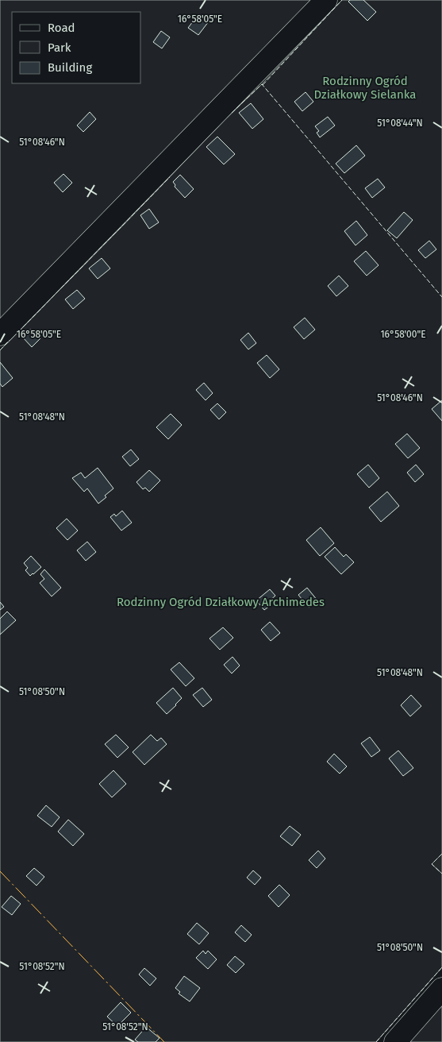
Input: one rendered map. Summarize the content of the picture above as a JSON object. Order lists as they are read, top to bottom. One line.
{"parks":["Rodzinny Ogród Działkowy Sielanka","Rodzinny Ogród Działkowy Archimedes"],"legend":["Road","Park","Building"],"coordinates":["16°58'05\"E","51°08'44\"N","51°08'46\"N","16°58'00\"E","51°08'48\"N","51°08'50\"N","51°08'52\"N"]}
